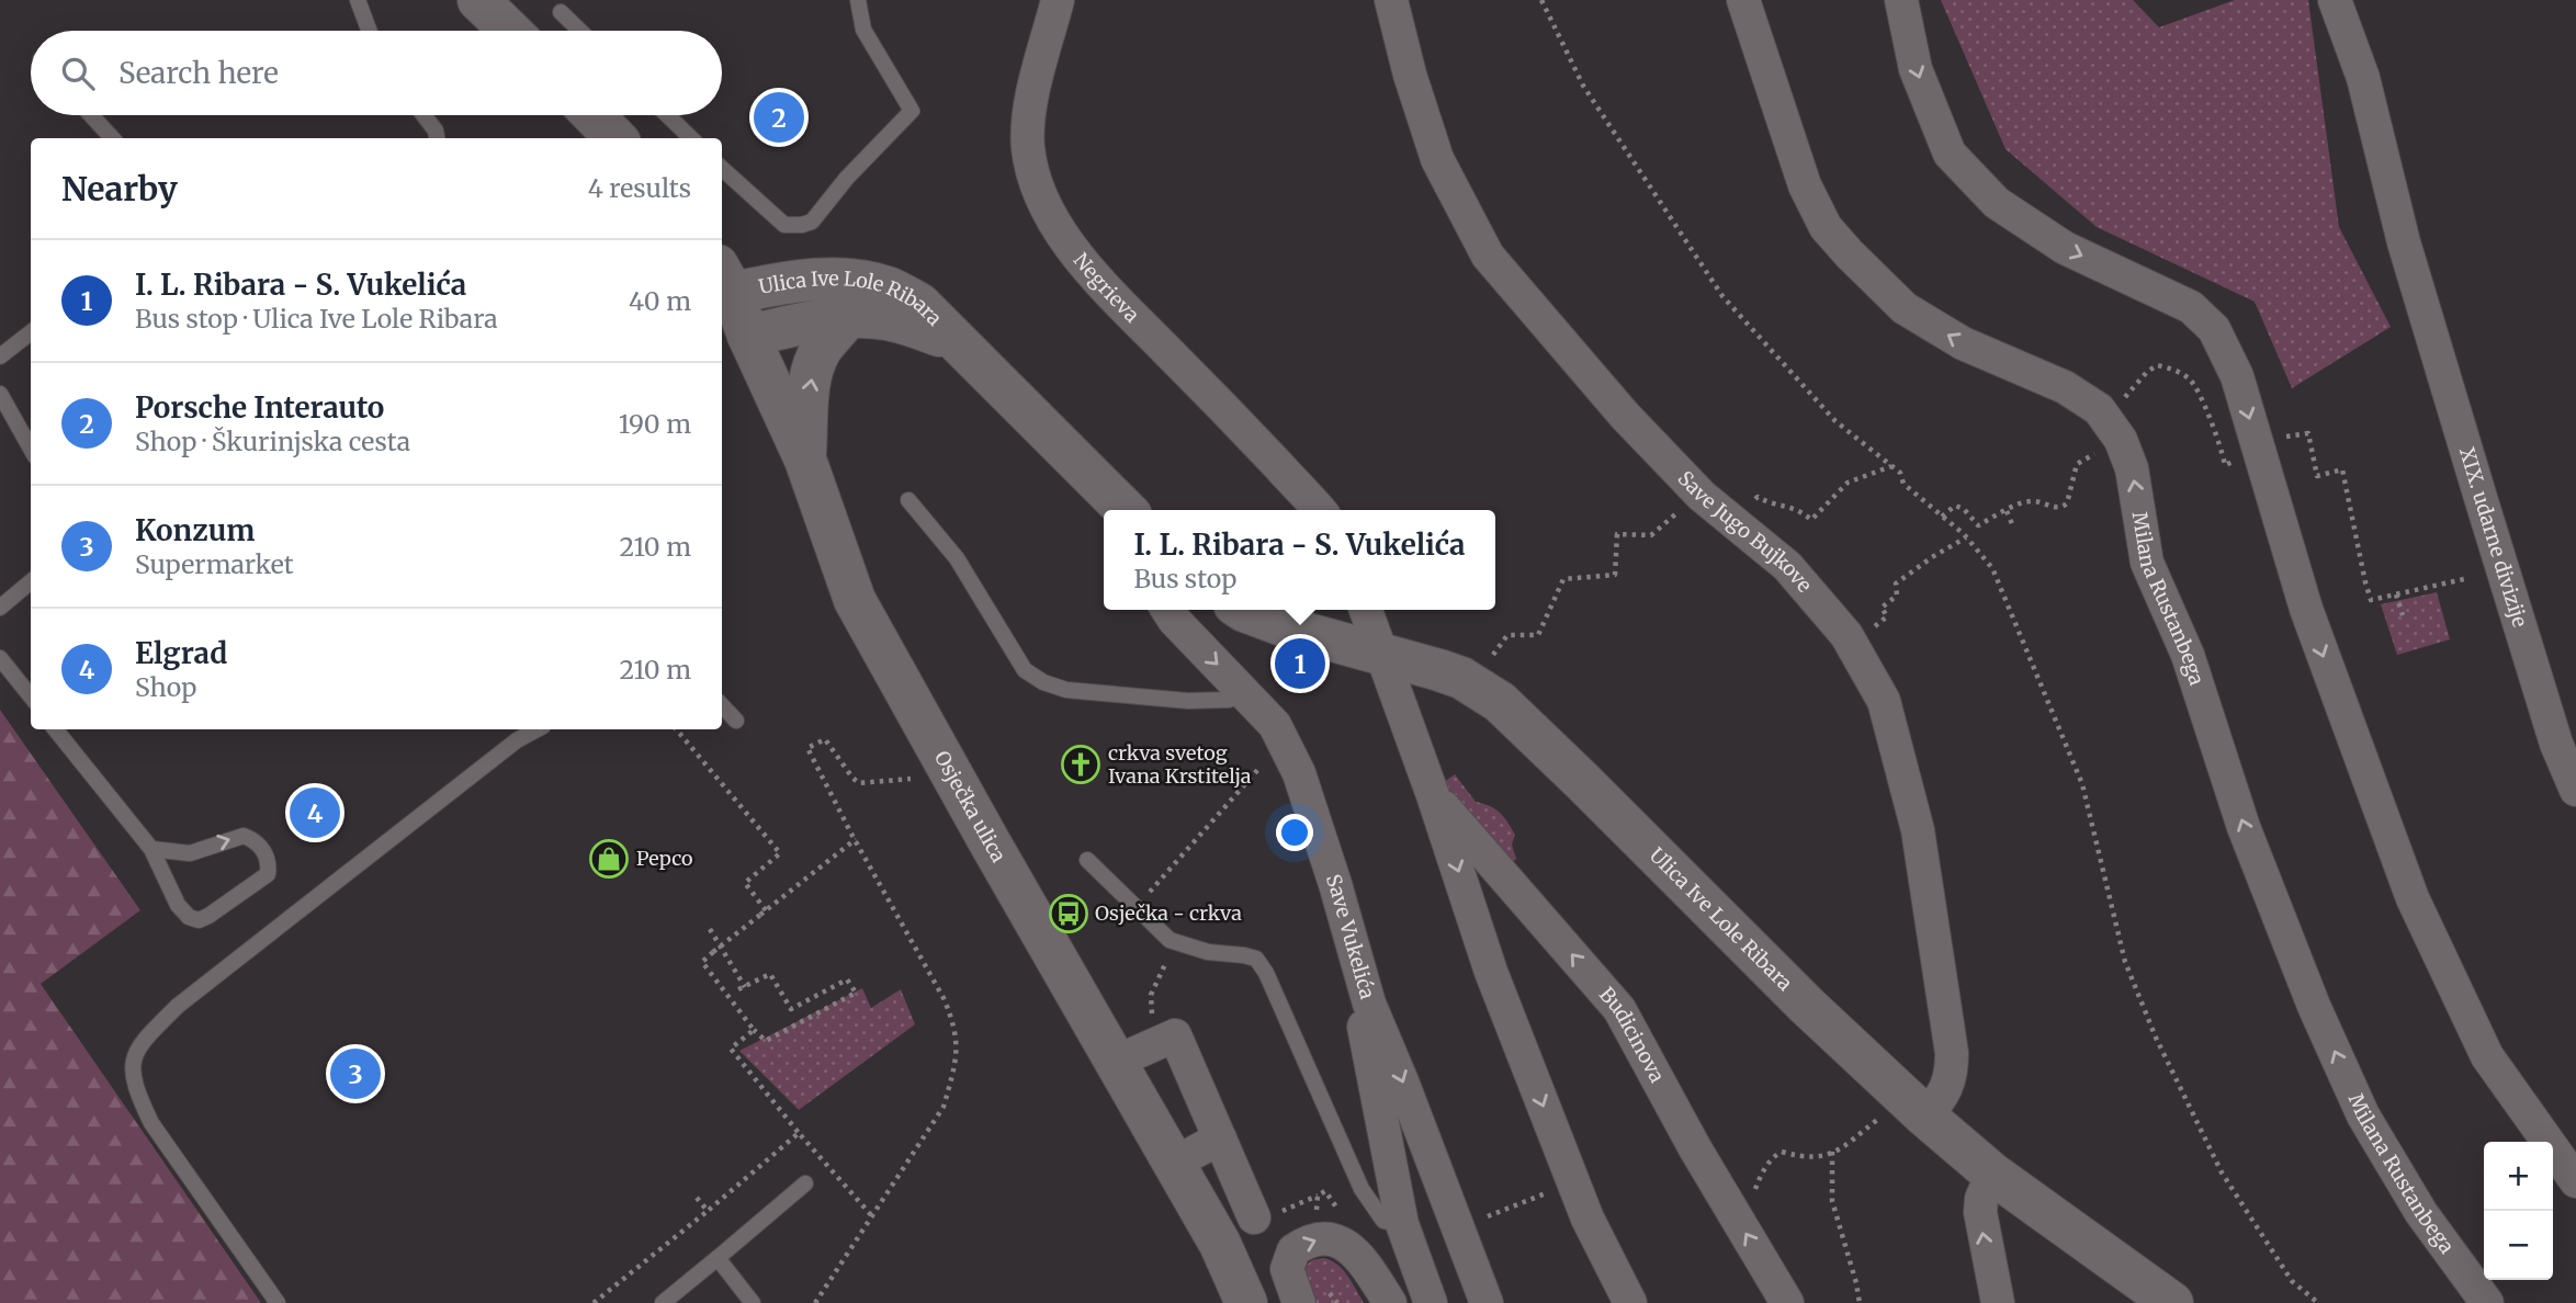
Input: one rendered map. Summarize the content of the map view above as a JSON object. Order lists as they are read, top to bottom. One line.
{"streets":{"street":["Negrieva","Ulica Ive Lole Ribara","Save Jugo Bujkove","XIX. udarne divizije","Milana Rustanbega","Osječka ulica","Save Vukelića","Budicinova"]},"crossings":[["Ulica Ive Lole Ribara","Save Jugo Bujkove"],["Ulica Ive Lole Ribara","Osječka ulica"]],"places":{"church":["crkva svetog Ivana Krstitelja"],"shop":["Pepco"],"bus stop":["Osječka - crkva"]},"page":{"search":"Search here","pins":["2","1","4","3"],"heading":["Nearby","4 results"],"list":[{"mark":"1","name":"I. L. Ribara - S. Vukelića","note":"Bus stop · Ulica Ive Lole Ribara","value":"40 m"},{"mark":"2","name":"Porsche Interauto","note":"Shop · Škurinjska cesta","value":"190 m"},{"mark":"3","name":"Konzum","note":"Supermarket","value":"210 m"},{"mark":"4","name":"Elgrad","note":"Shop","value":"210 m"}],"popup":["I. L. Ribara - S. Vukelića","Bus stop"],"map_buttons":["+","−"]}}
